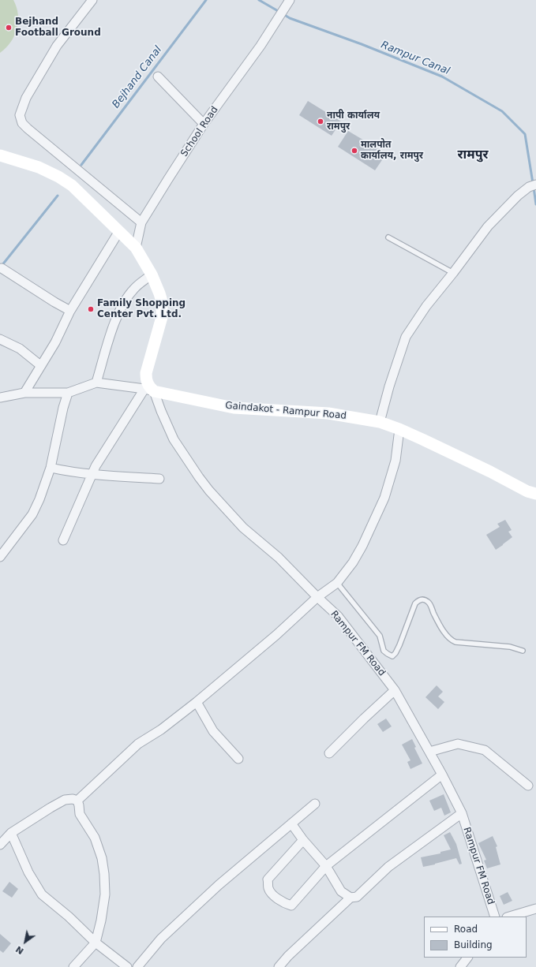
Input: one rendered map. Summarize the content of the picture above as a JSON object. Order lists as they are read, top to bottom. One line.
{"streets":{"main road":["Gaindakot - Rampur Road"],"street":["School Road","Rampur FM Road"]},"crossings":[["Gaindakot - Rampur Road","Rampur FM Road"]],"districts":["रामपुर"],"water":["Rampur Canal","Bejhand Canal"],"places":["Bejhand Football Ground","नापी कार्यालय रामपुर","मालपोत कार्यालय, रामपुर","Family Shopping Center Pvt. Ltd."],"legend":["Road","Building"],"north":"bottom left"}
